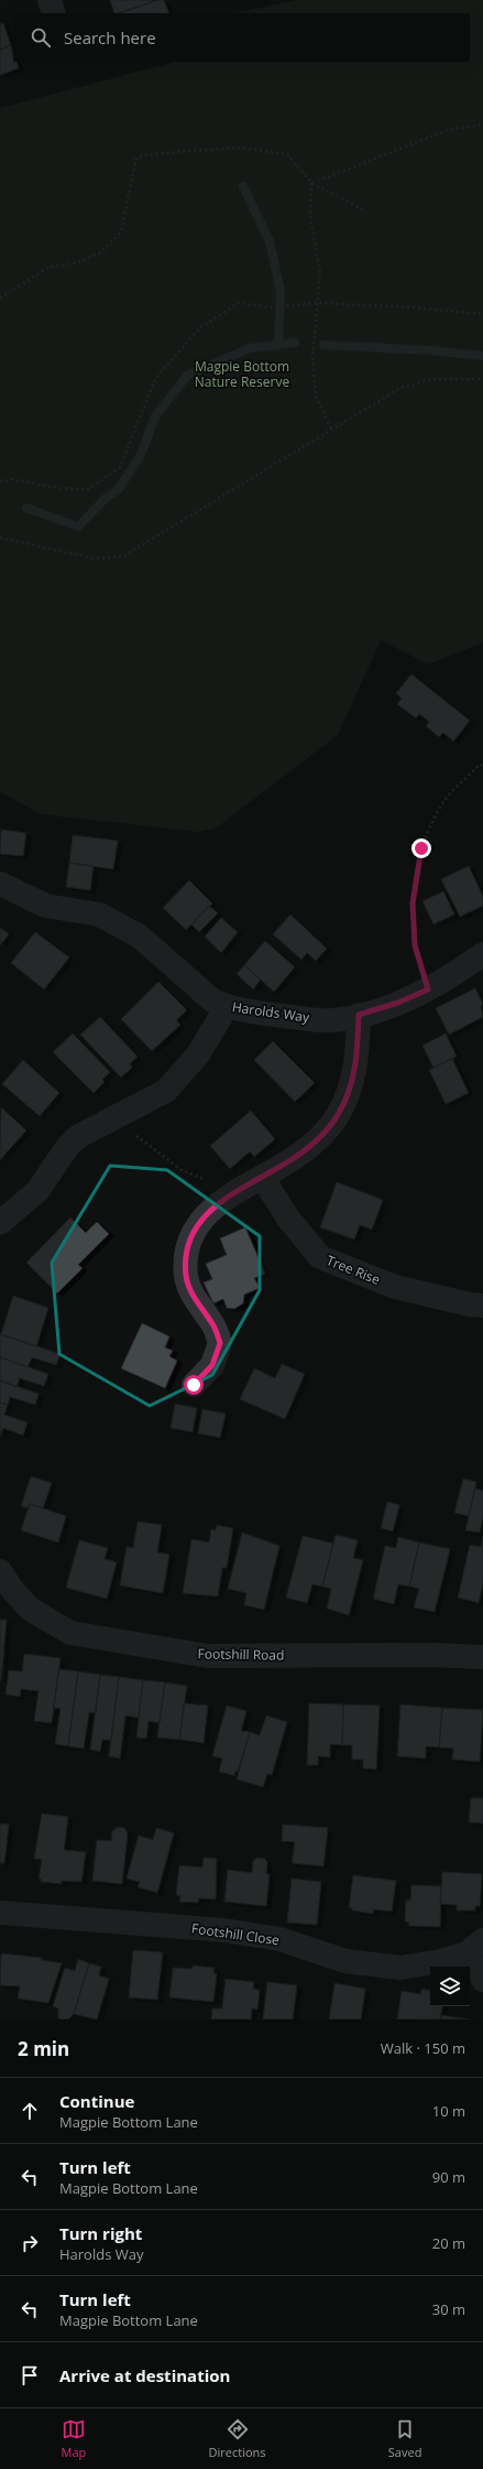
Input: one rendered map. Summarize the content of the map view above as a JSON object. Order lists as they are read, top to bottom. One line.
{"streets":{"street":["Harolds Way","Tree Rise","Footshill Road","Footshill Close"]},"parks":["Magpie Bottom Nature Reserve"],"page":{"search":"Search here","heading":["2 min","Walk · 150 m"],"list":[["Continue","Magpie Bottom Lane","10 m"],["Turn left","Magpie Bottom Lane","90 m"],["Turn right","Harolds Way","20 m"],["Turn left","Magpie Bottom Lane","30 m"],"Arrive at destination"],"nav":["Map","Directions","Saved"]}}
